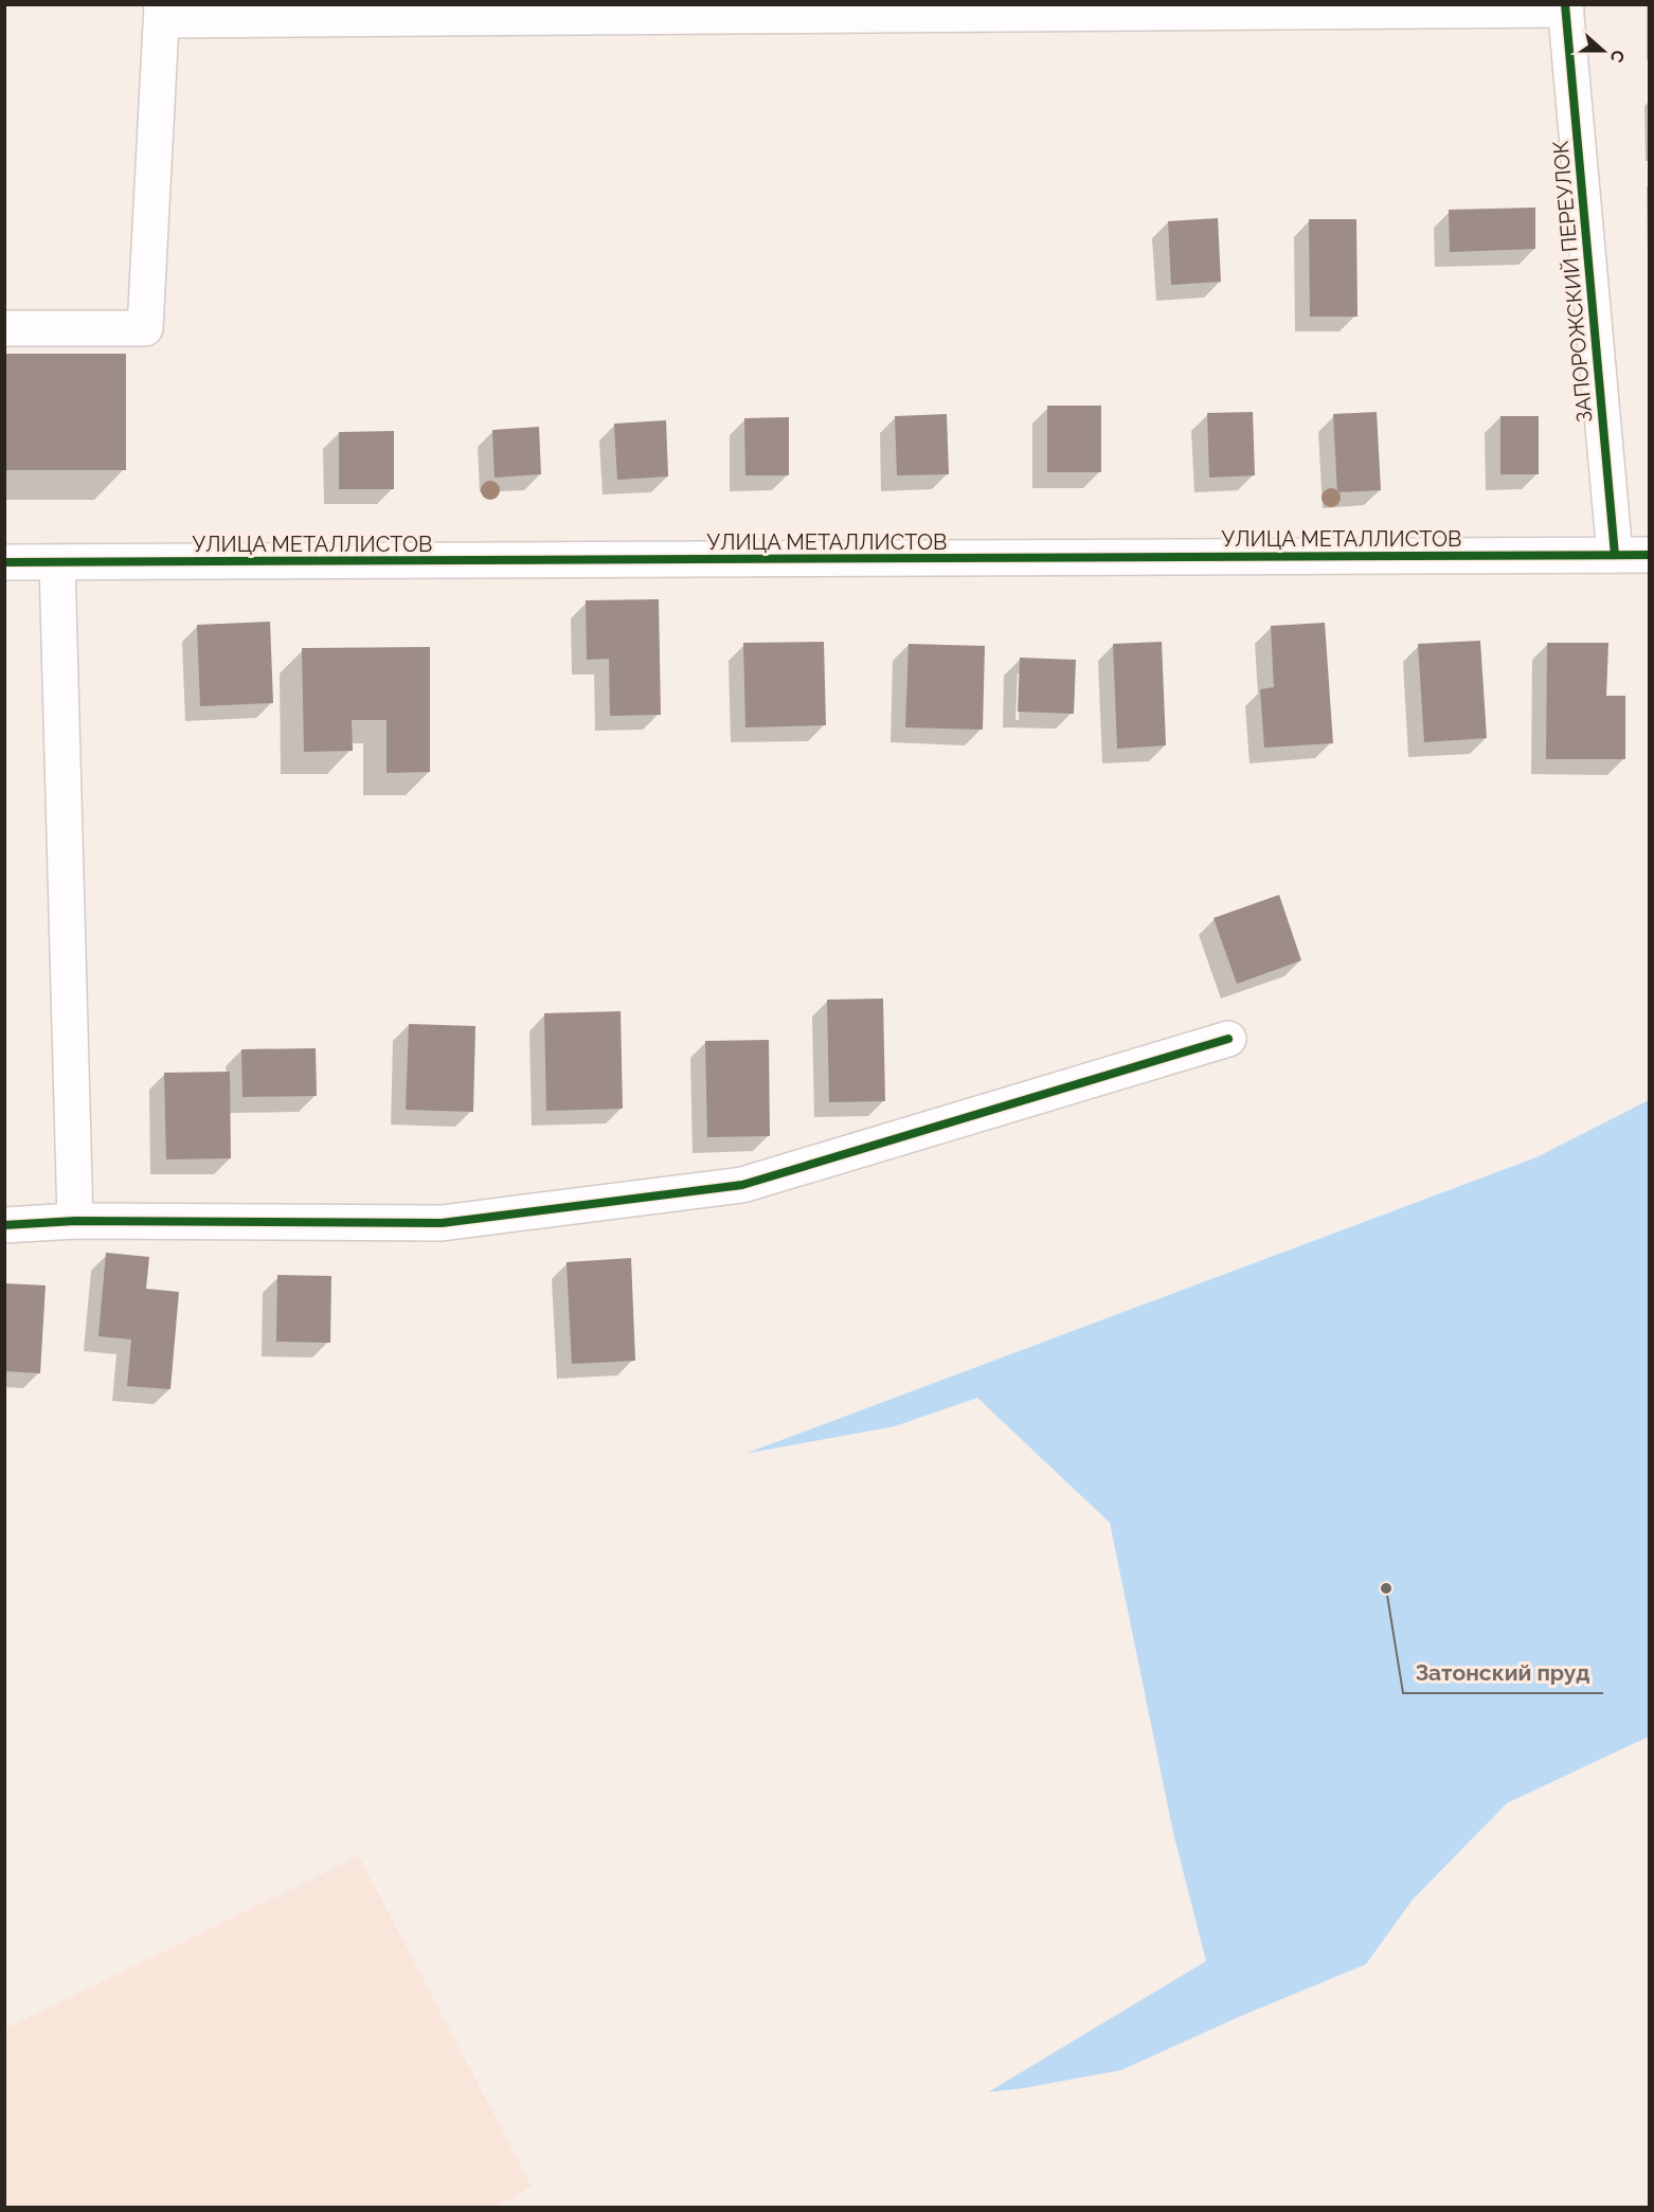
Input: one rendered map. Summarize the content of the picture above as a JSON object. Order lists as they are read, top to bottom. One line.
{"streets":{"street":["ЗАПОРОЖСКИЙ ПЕРЕУЛОК","УЛИЦА МЕТАЛЛИСТОВ"]},"crossings":[["ЗАПОРОЖСКИЙ ПЕРЕУЛОК","УЛИЦА МЕТАЛЛИСТОВ"]],"places":["Затонский пруд"],"north":"right"}
